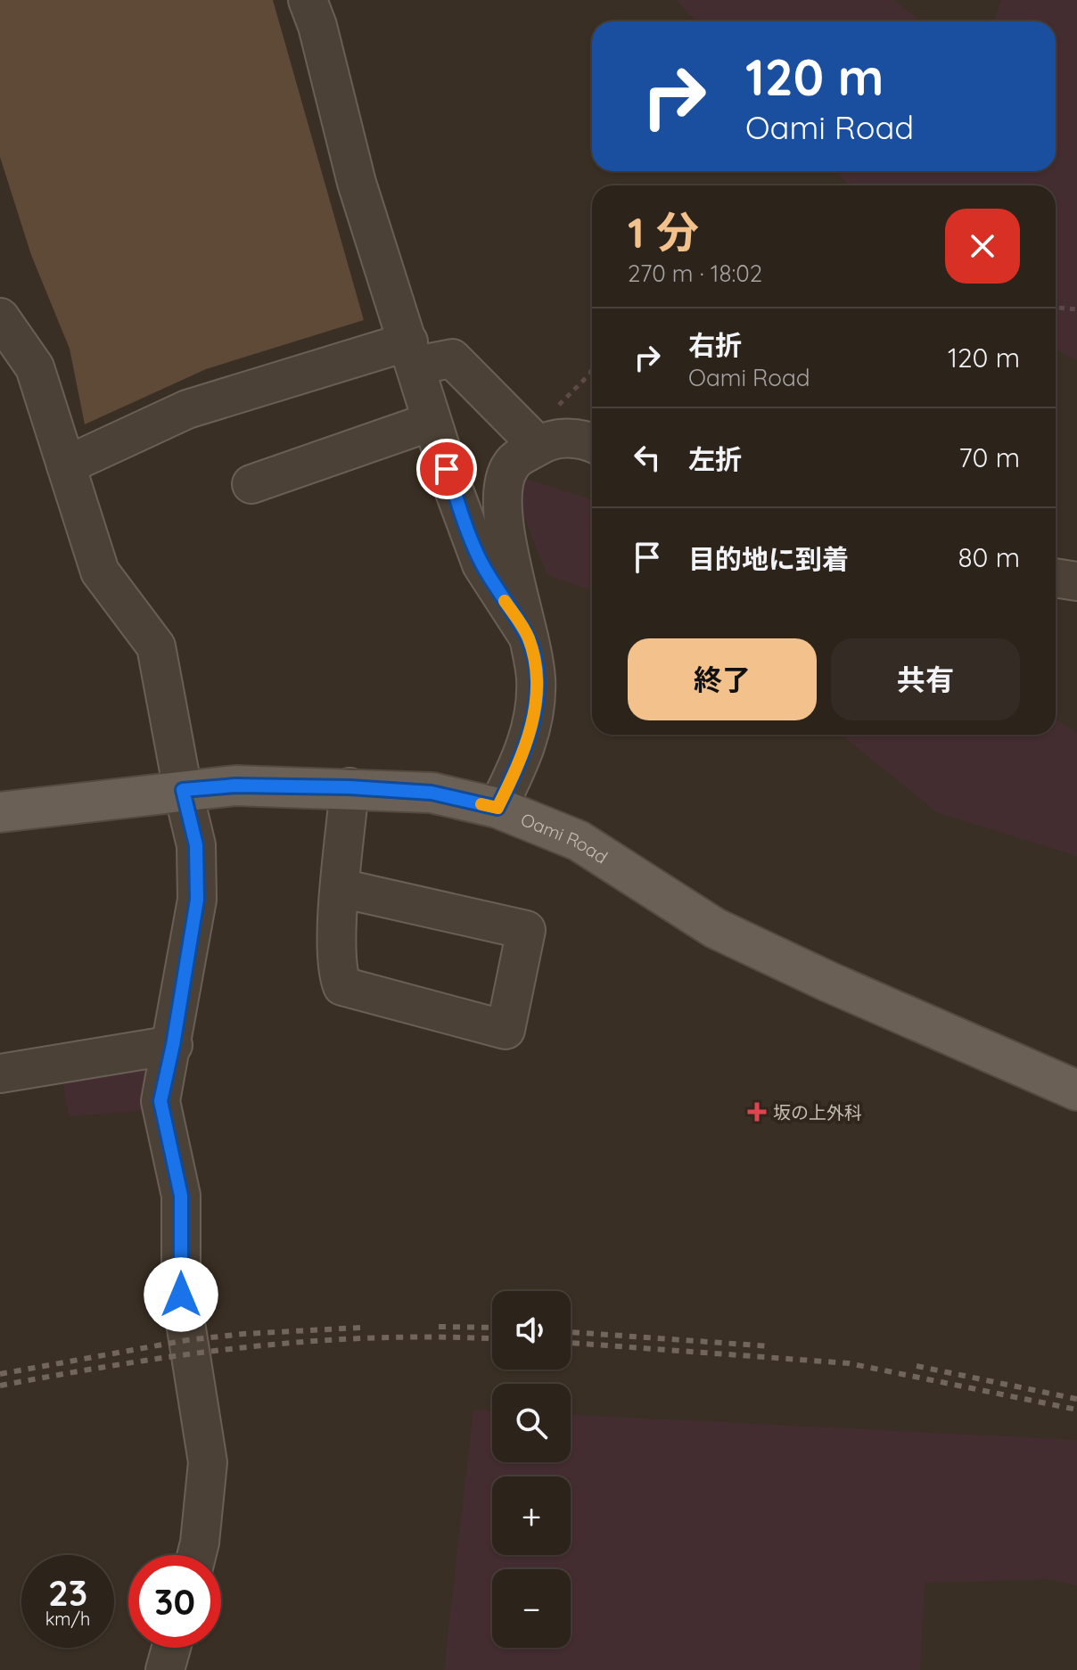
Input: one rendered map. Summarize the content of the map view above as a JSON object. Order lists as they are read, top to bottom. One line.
{"streets":{"main road":["Oami Road"]},"places":{"health":["坂の上外科"]},"page":{"turn":["120 m","Oami Road"],"heading":["1 分","270 m · 18:02"],"list":[{"name":"右折","note":"Oami Road","value":"120 m"},{"name":"左折","value":"70 m"},{"name":"目的地に到着","value":"80 m"}],"buttons":["終了","共有"],"map_buttons":["+","−"],"speed":"23 km/h","limit":"30"}}
